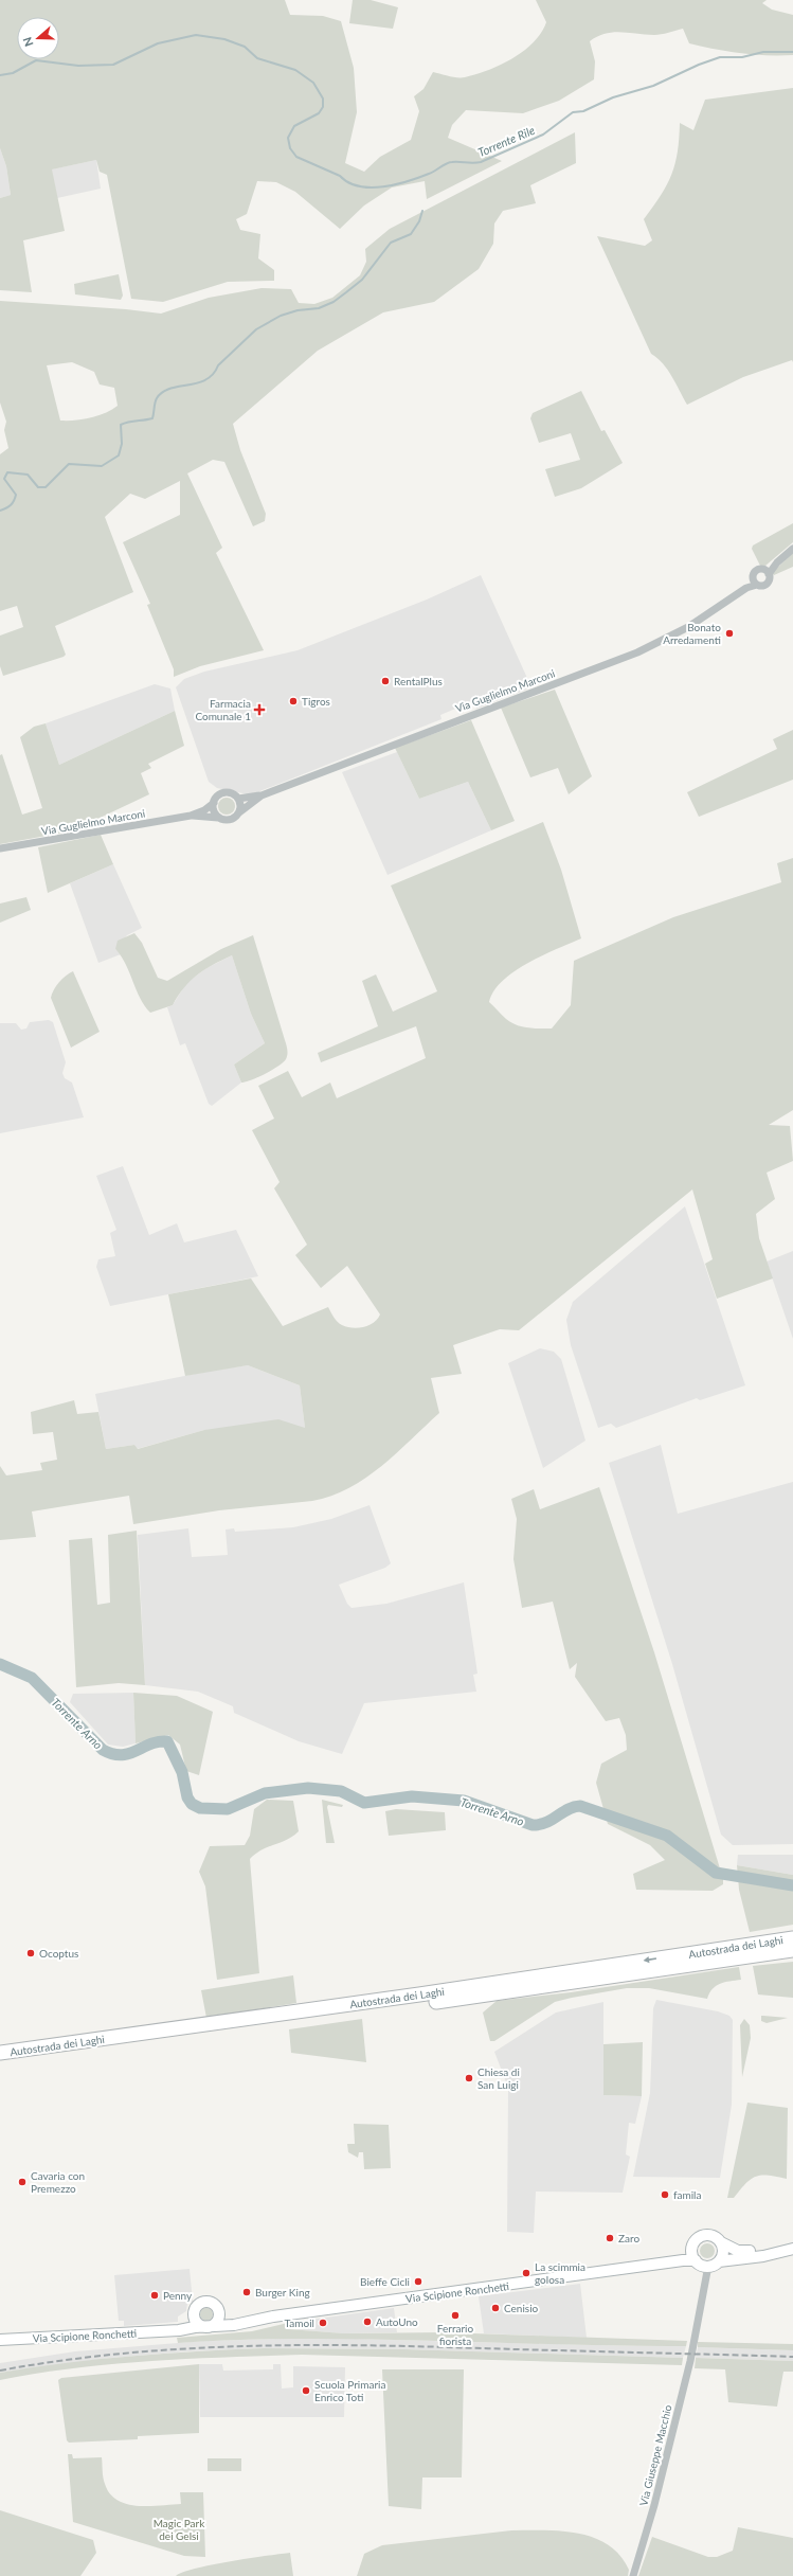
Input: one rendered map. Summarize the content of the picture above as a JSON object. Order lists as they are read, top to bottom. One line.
{"streets":{"highway":["Autostrada dei Laghi"],"main road":["Via Scipione Ronchetti"],"street":["Via Guglielmo Marconi","Via Giuseppe Macchio"]},"crossings":[["Via Scipione Ronchetti","Via Giuseppe Macchio"]],"water":["Torrente Rile","Torrente Arno"],"parks":["Magic Park dei Gelsi"],"places":{"other":["Bonato Arredamenti","RentalPlus","Tigros","Ocoptus","Chiesa di San Luigi","Cavaria con Premezzo","famila","Zaro","La scimmia golosa","Bieffe Cicli","Burger King","Penny","Cenisio","Ferrario fiorista","AutoUno","Tamoil","Scuola Primaria Enrico Toti"],"health":["Farmacia Comunale 1"]},"north":"left"}
